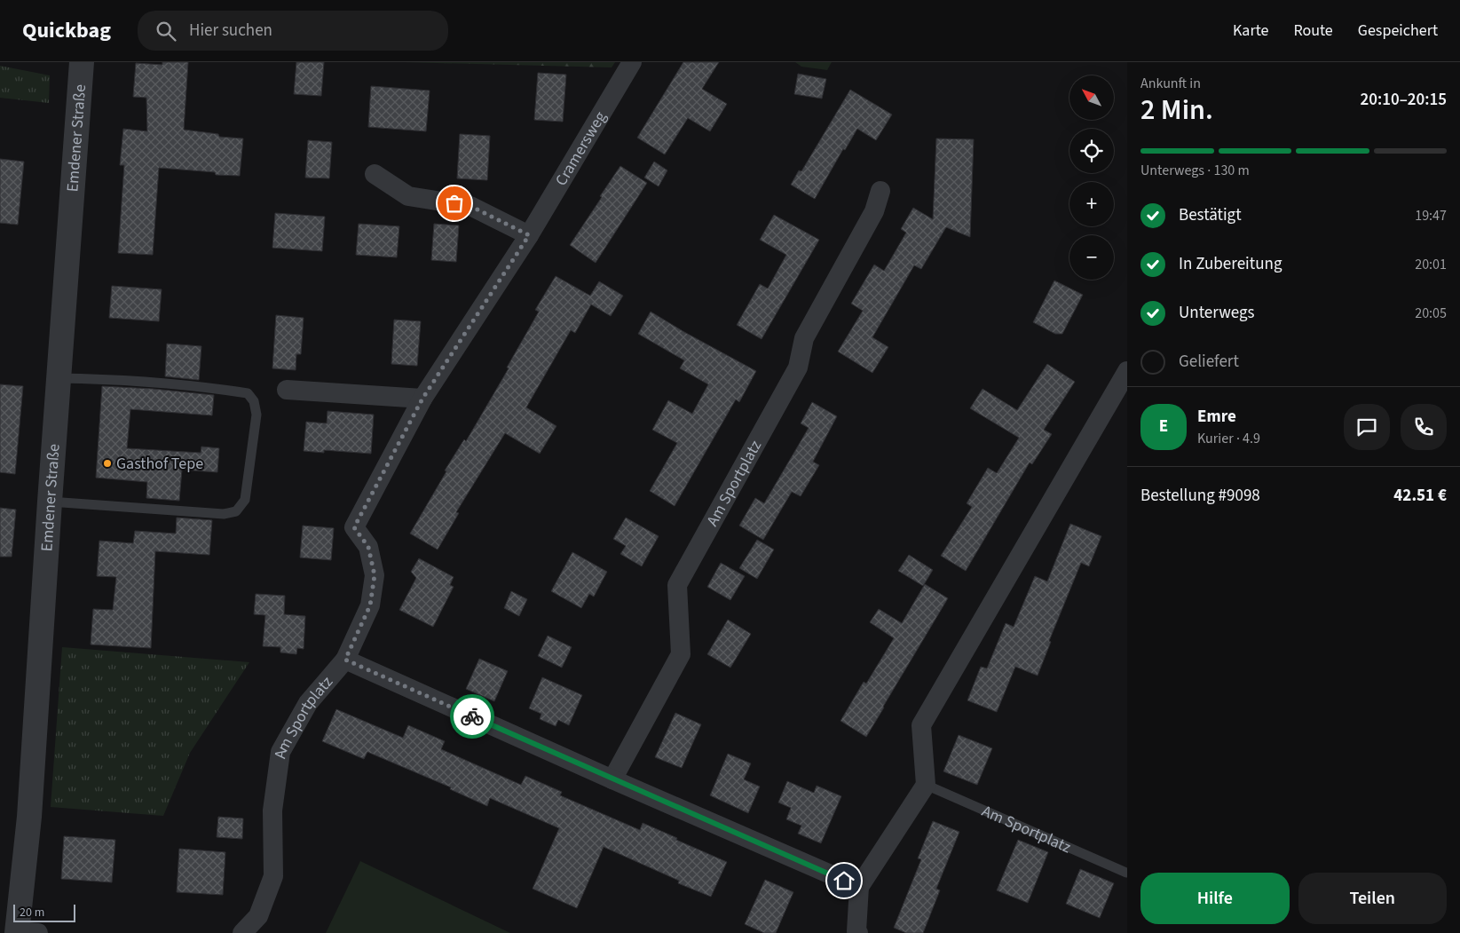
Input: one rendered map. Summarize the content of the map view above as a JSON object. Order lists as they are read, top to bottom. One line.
{"streets":{"street":["Emdener Straße","Cramersweg","Am Sportplatz"]},"crossings":[["Cramersweg","Am Sportplatz"]],"places":["Gasthof Tepe"],"scale_bar":"20 m","north":"top left","page":{"header":"Quickbag","search":"Hier suchen","nav":["Karte","Route","Gespeichert"],"heading":["2 Min.","Ankunft in","20:10–20:15"],"panel":["Emre","Kurier · 4.9","Bestellung #9098","42.51 €"],"map_buttons":["+","−"],"bar":"Unterwegs · 130 m","list":[["Bestätigt","19:47"],["In Zubereitung","20:01"],["Unterwegs","20:05"],"Geliefert"],"round":"E","buttons":["Hilfe","Teilen"],"scale":"20 m"}}
